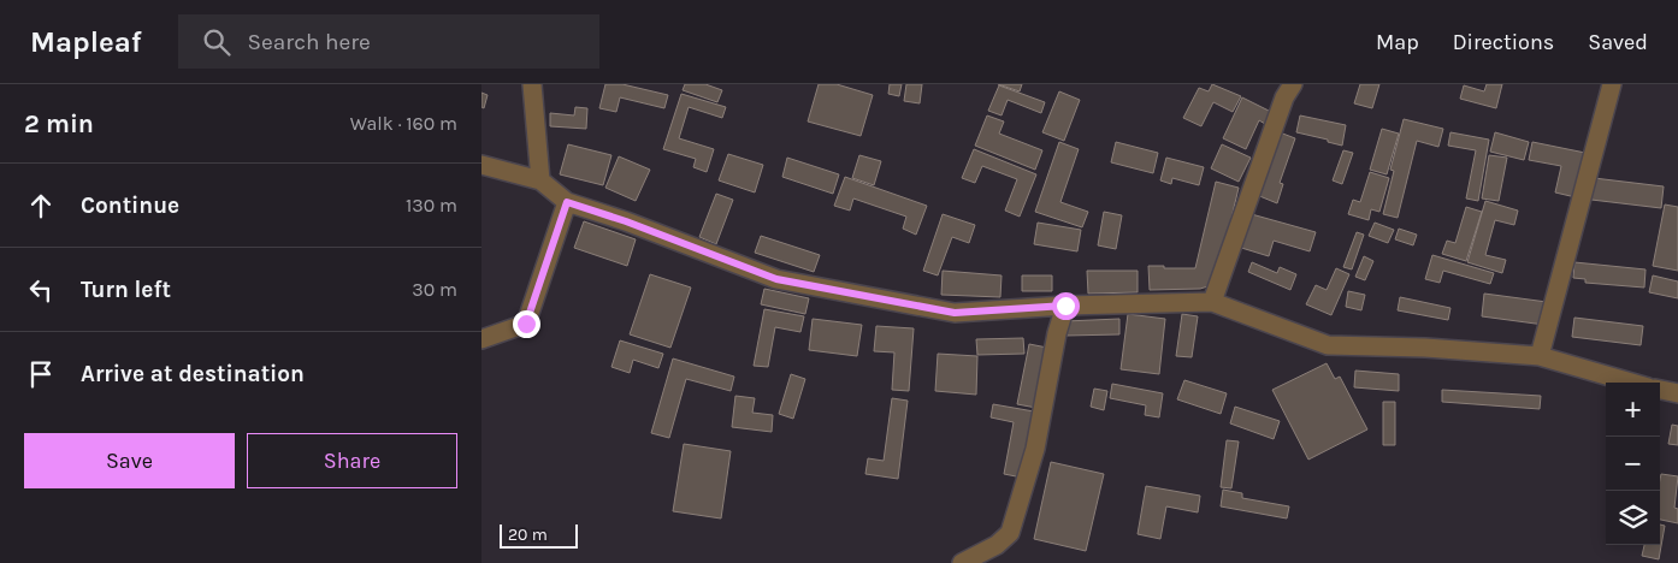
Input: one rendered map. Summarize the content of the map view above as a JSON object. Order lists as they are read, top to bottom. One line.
{"scale_bar":"20 m","page":{"header":"Mapleaf","search":"Search here","nav":["Map","Directions","Saved"],"heading":["2 min","Walk · 160 m"],"list":[["Continue","130 m"],["Turn left","30 m"],"Arrive at destination"],"map_buttons":["+","−"],"buttons":["Save","Share"],"scale":"20 m"}}
